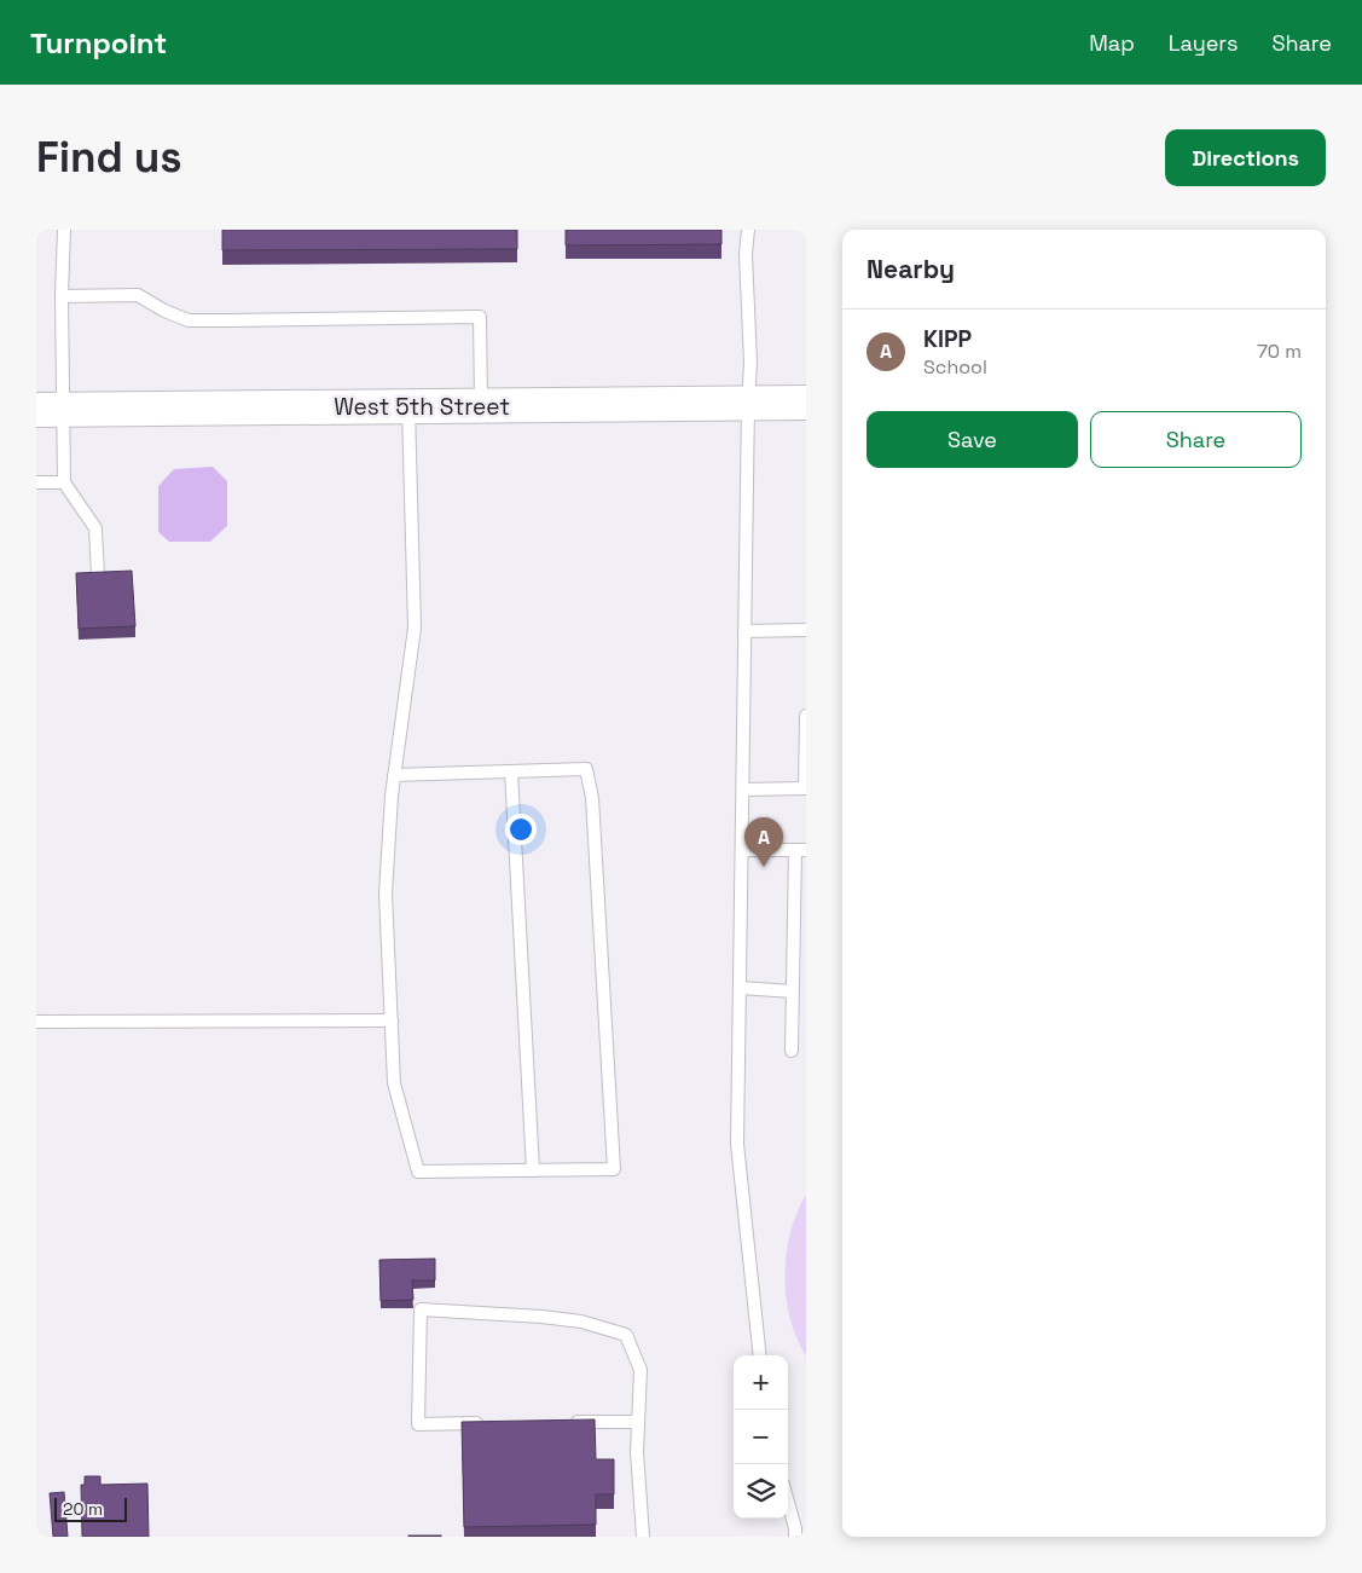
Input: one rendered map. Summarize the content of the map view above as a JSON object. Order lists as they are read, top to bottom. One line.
{"streets":{"street":["West 5th Street"]},"scale_bar":"20 m","page":{"header":"Turnpoint","nav":["Map","Layers","Share"],"buttons":["Directions",["Save","Share"]],"title":"Find us","heading":"Nearby","list":[{"mark":"A","name":"KIPP","note":"School","value":"70 m"}],"pins":"A","map_buttons":["+","−"],"scale":"20 m"}}
